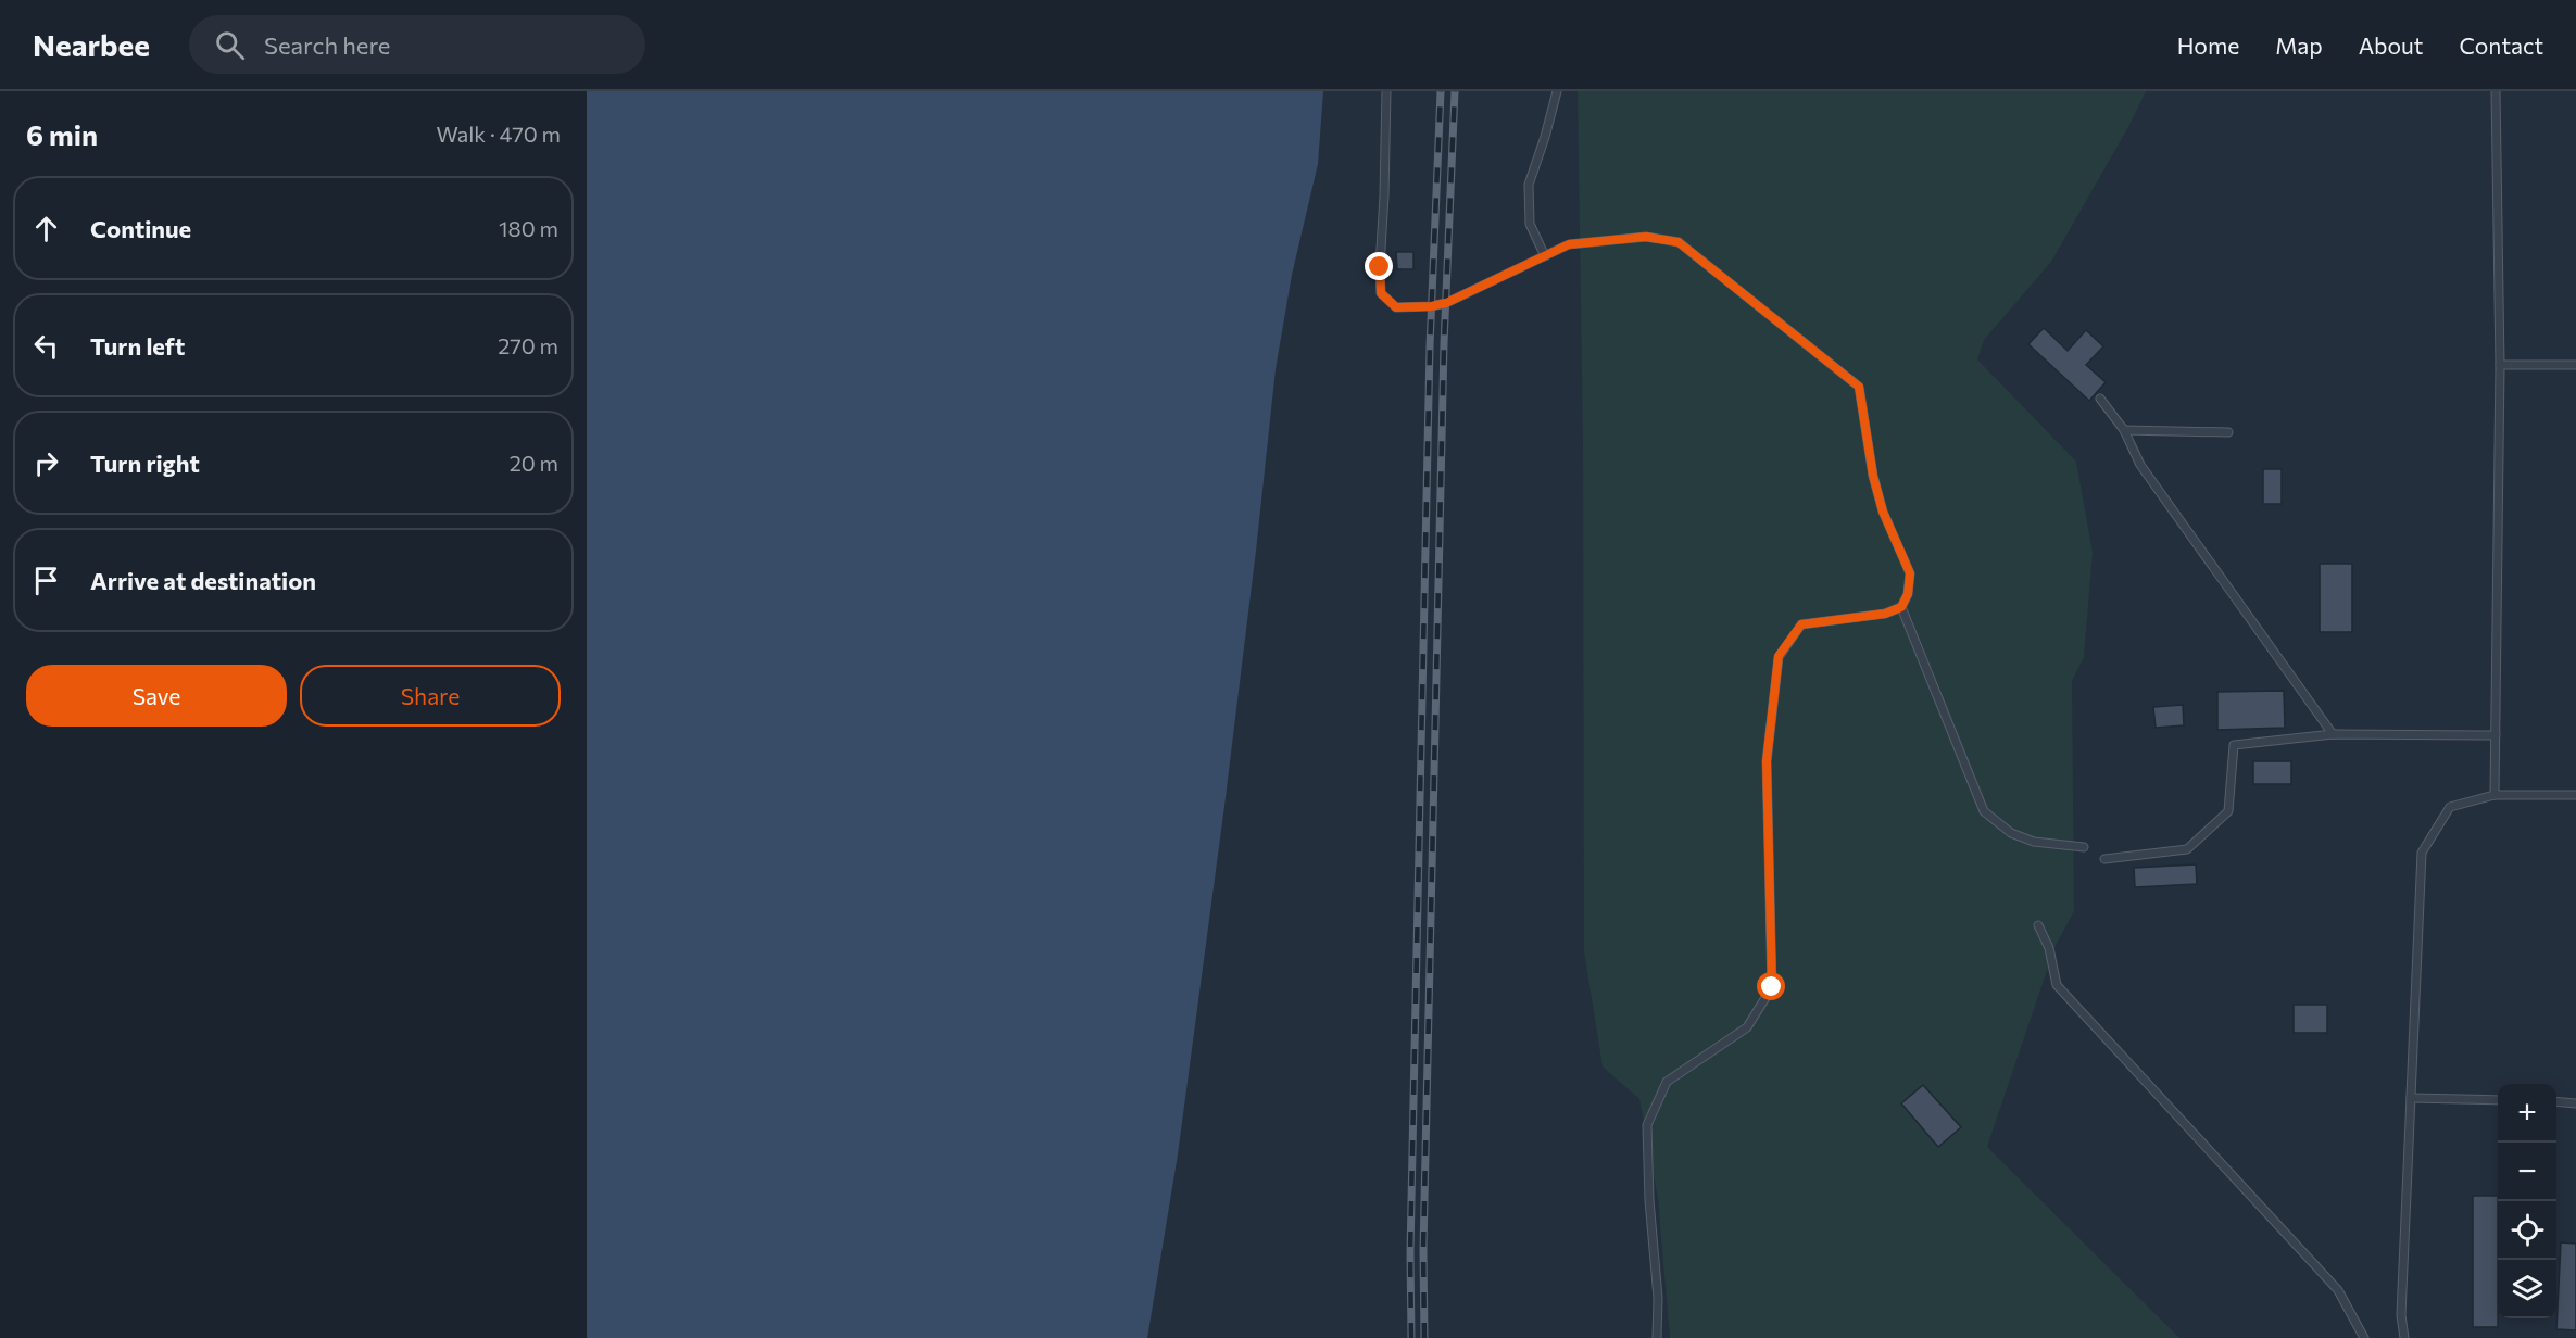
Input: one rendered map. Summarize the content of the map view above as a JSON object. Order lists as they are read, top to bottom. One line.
{"page":{"header":"Nearbee","search":"Search here","nav":["Home","Map","About","Contact"],"heading":["6 min","Walk · 470 m"],"list":[["Continue","180 m"],["Turn left","270 m"],["Turn right","20 m"],"Arrive at destination"],"buttons":["Save","Share"],"map_buttons":["+","−"]}}
